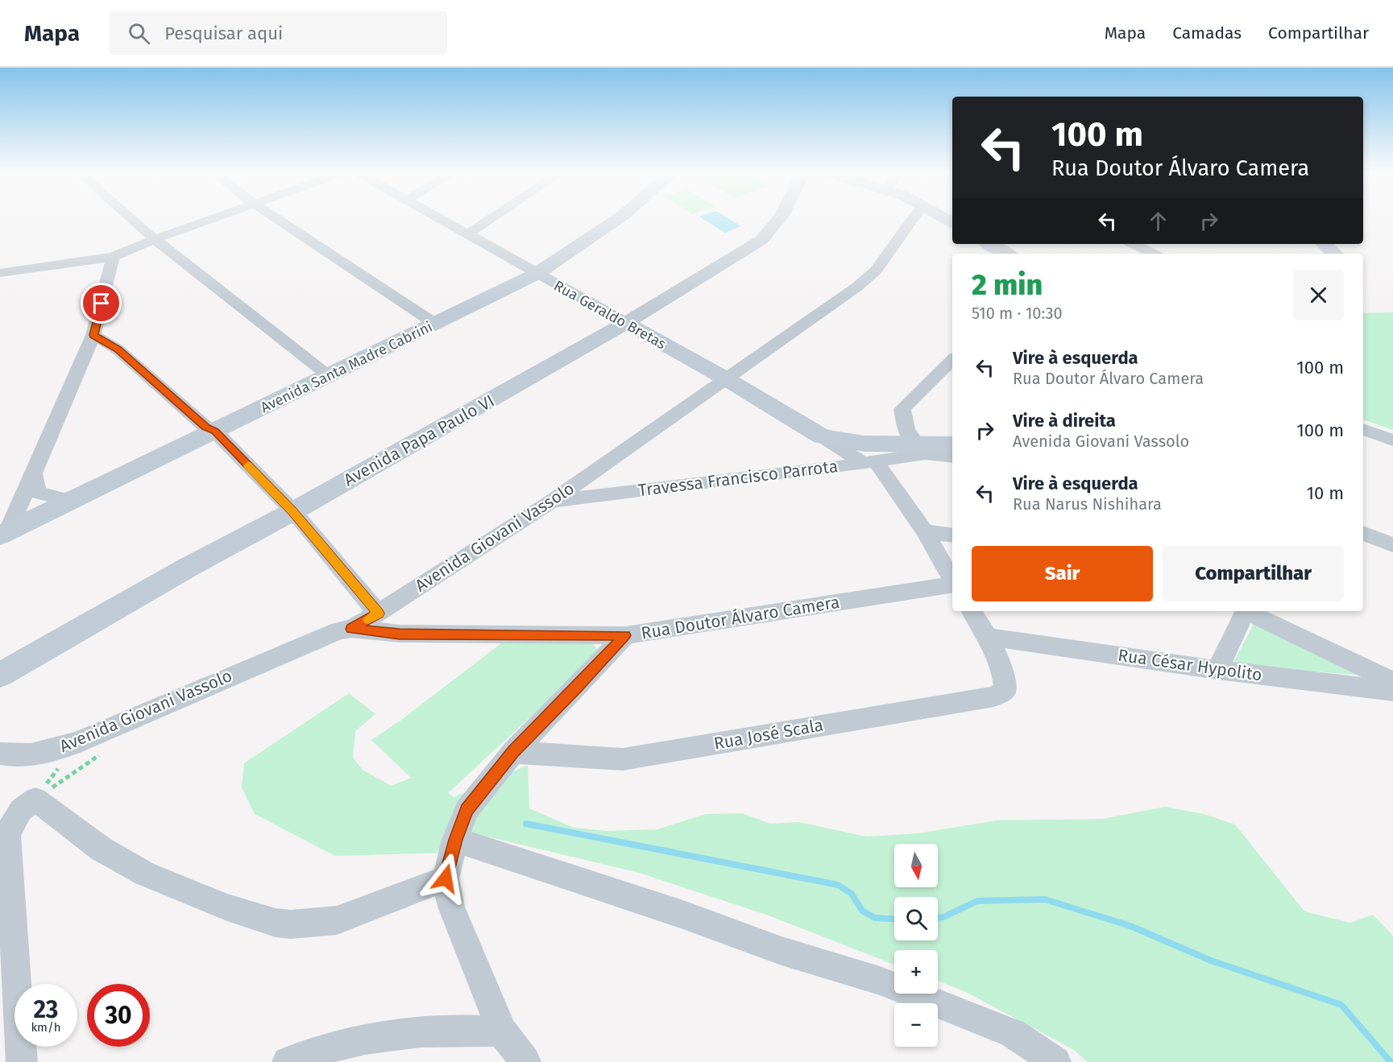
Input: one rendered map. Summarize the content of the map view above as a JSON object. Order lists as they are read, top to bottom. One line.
{"streets":{"main road":["Rua Geraldo Bretas","Avenida Santa Madre Cabrini","Avenida Papa Paulo VI"],"street":["Travessa Francisco Parrota","Avenida Giovani Vassolo","Rua Doutor Álvaro Camera","Rua César Hypolito","Rua José Scala"]},"crossings":[["Rua Geraldo Bretas","Avenida Santa Madre Cabrini"],["Rua Geraldo Bretas","Avenida Papa Paulo VI"],["Rua Geraldo Bretas","Travessa Francisco Parrota"],["Rua Geraldo Bretas","Avenida Giovani Vassolo"],["Travessa Francisco Parrota","Avenida Giovani Vassolo"],["Avenida Giovani Vassolo","Rua Doutor Álvaro Camera"],["Rua César Hypolito","Rua José Scala"]],"north":"bottom","page":{"header":"Mapa","search":"Pesquisar aqui","nav":["Mapa","Camadas","Compartilhar"],"turn":["100 m","Rua Doutor Álvaro Camera"],"heading":["2 min","510 m · 10:30"],"list":[{"name":"Vire à esquerda","note":"Rua Doutor Álvaro Camera","value":"100 m"},{"name":"Vire à direita","note":"Avenida Giovani Vassolo","value":"100 m"},{"name":"Vire à esquerda","note":"Rua Narus Nishihara","value":"10 m"}],"buttons":["Sair","Compartilhar"],"map_buttons":["+","−"],"speed":"23 km/h","limit":"30"}}
